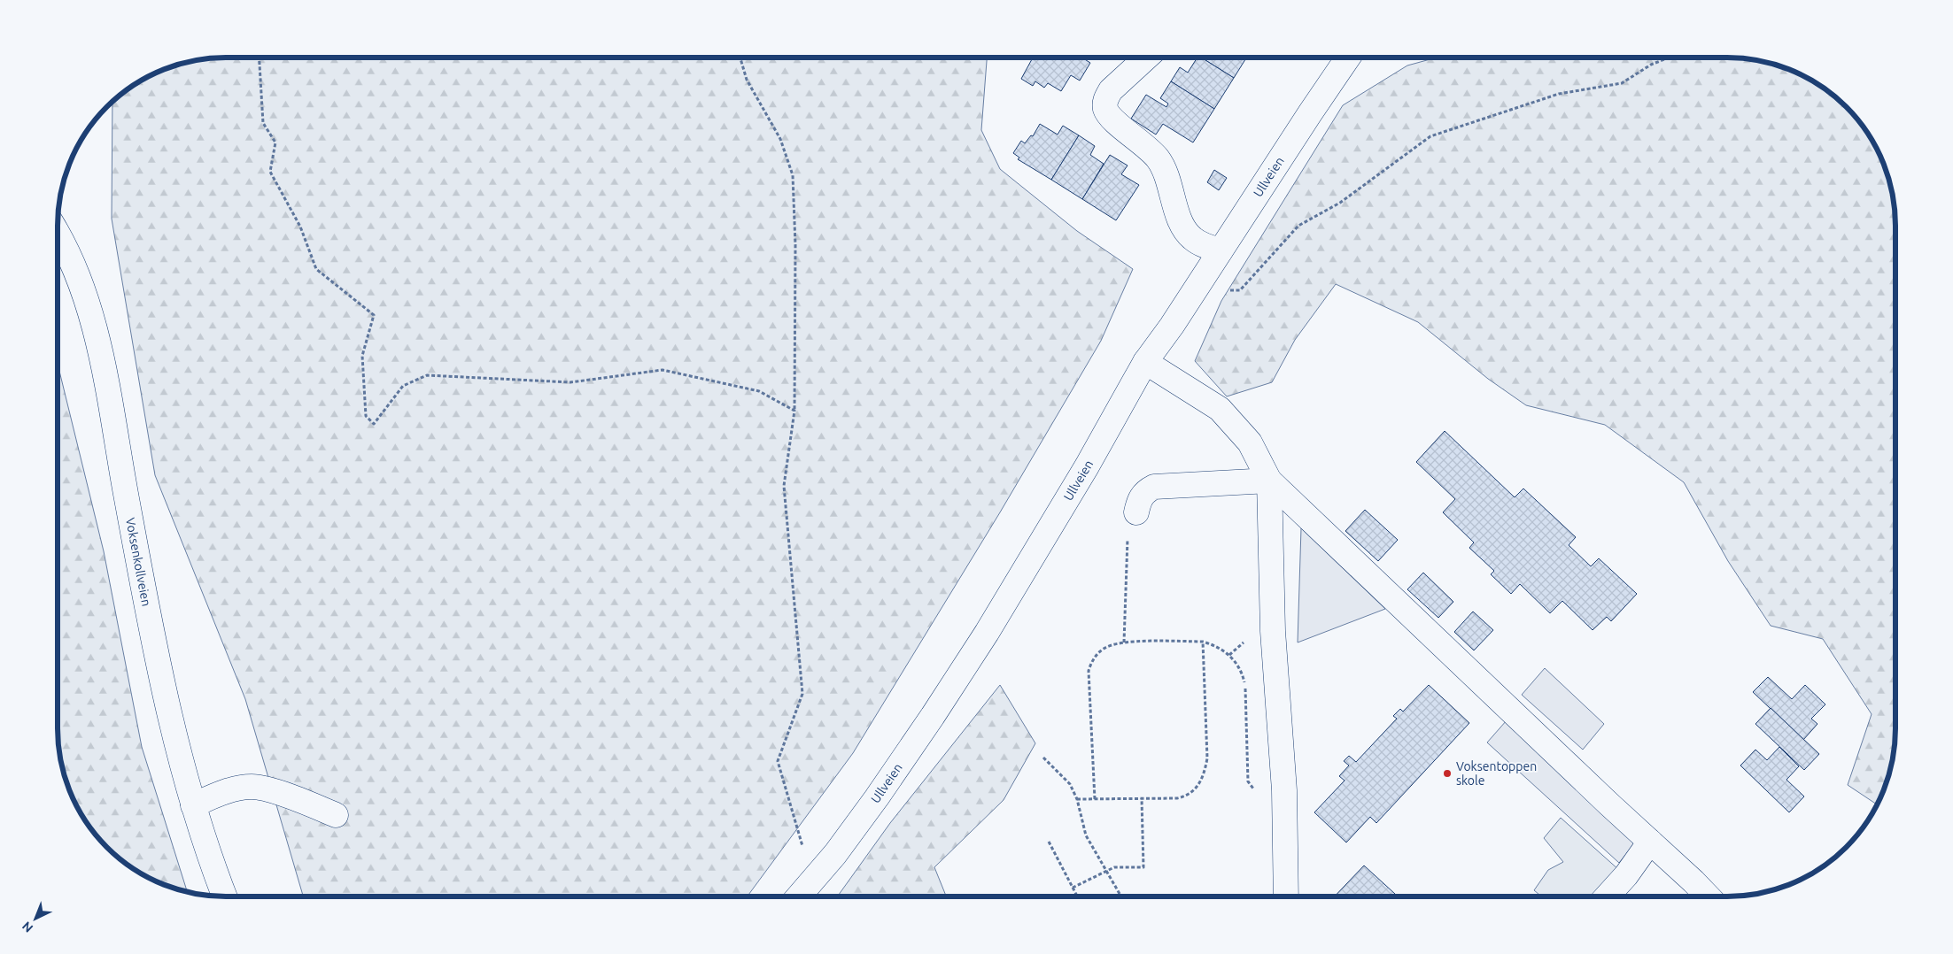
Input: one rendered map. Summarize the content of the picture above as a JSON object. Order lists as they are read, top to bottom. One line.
{"streets":{"street":["Ullveien","Voksenkollveien"]},"places":["Voksentoppen skole"],"north":"bottom left"}
